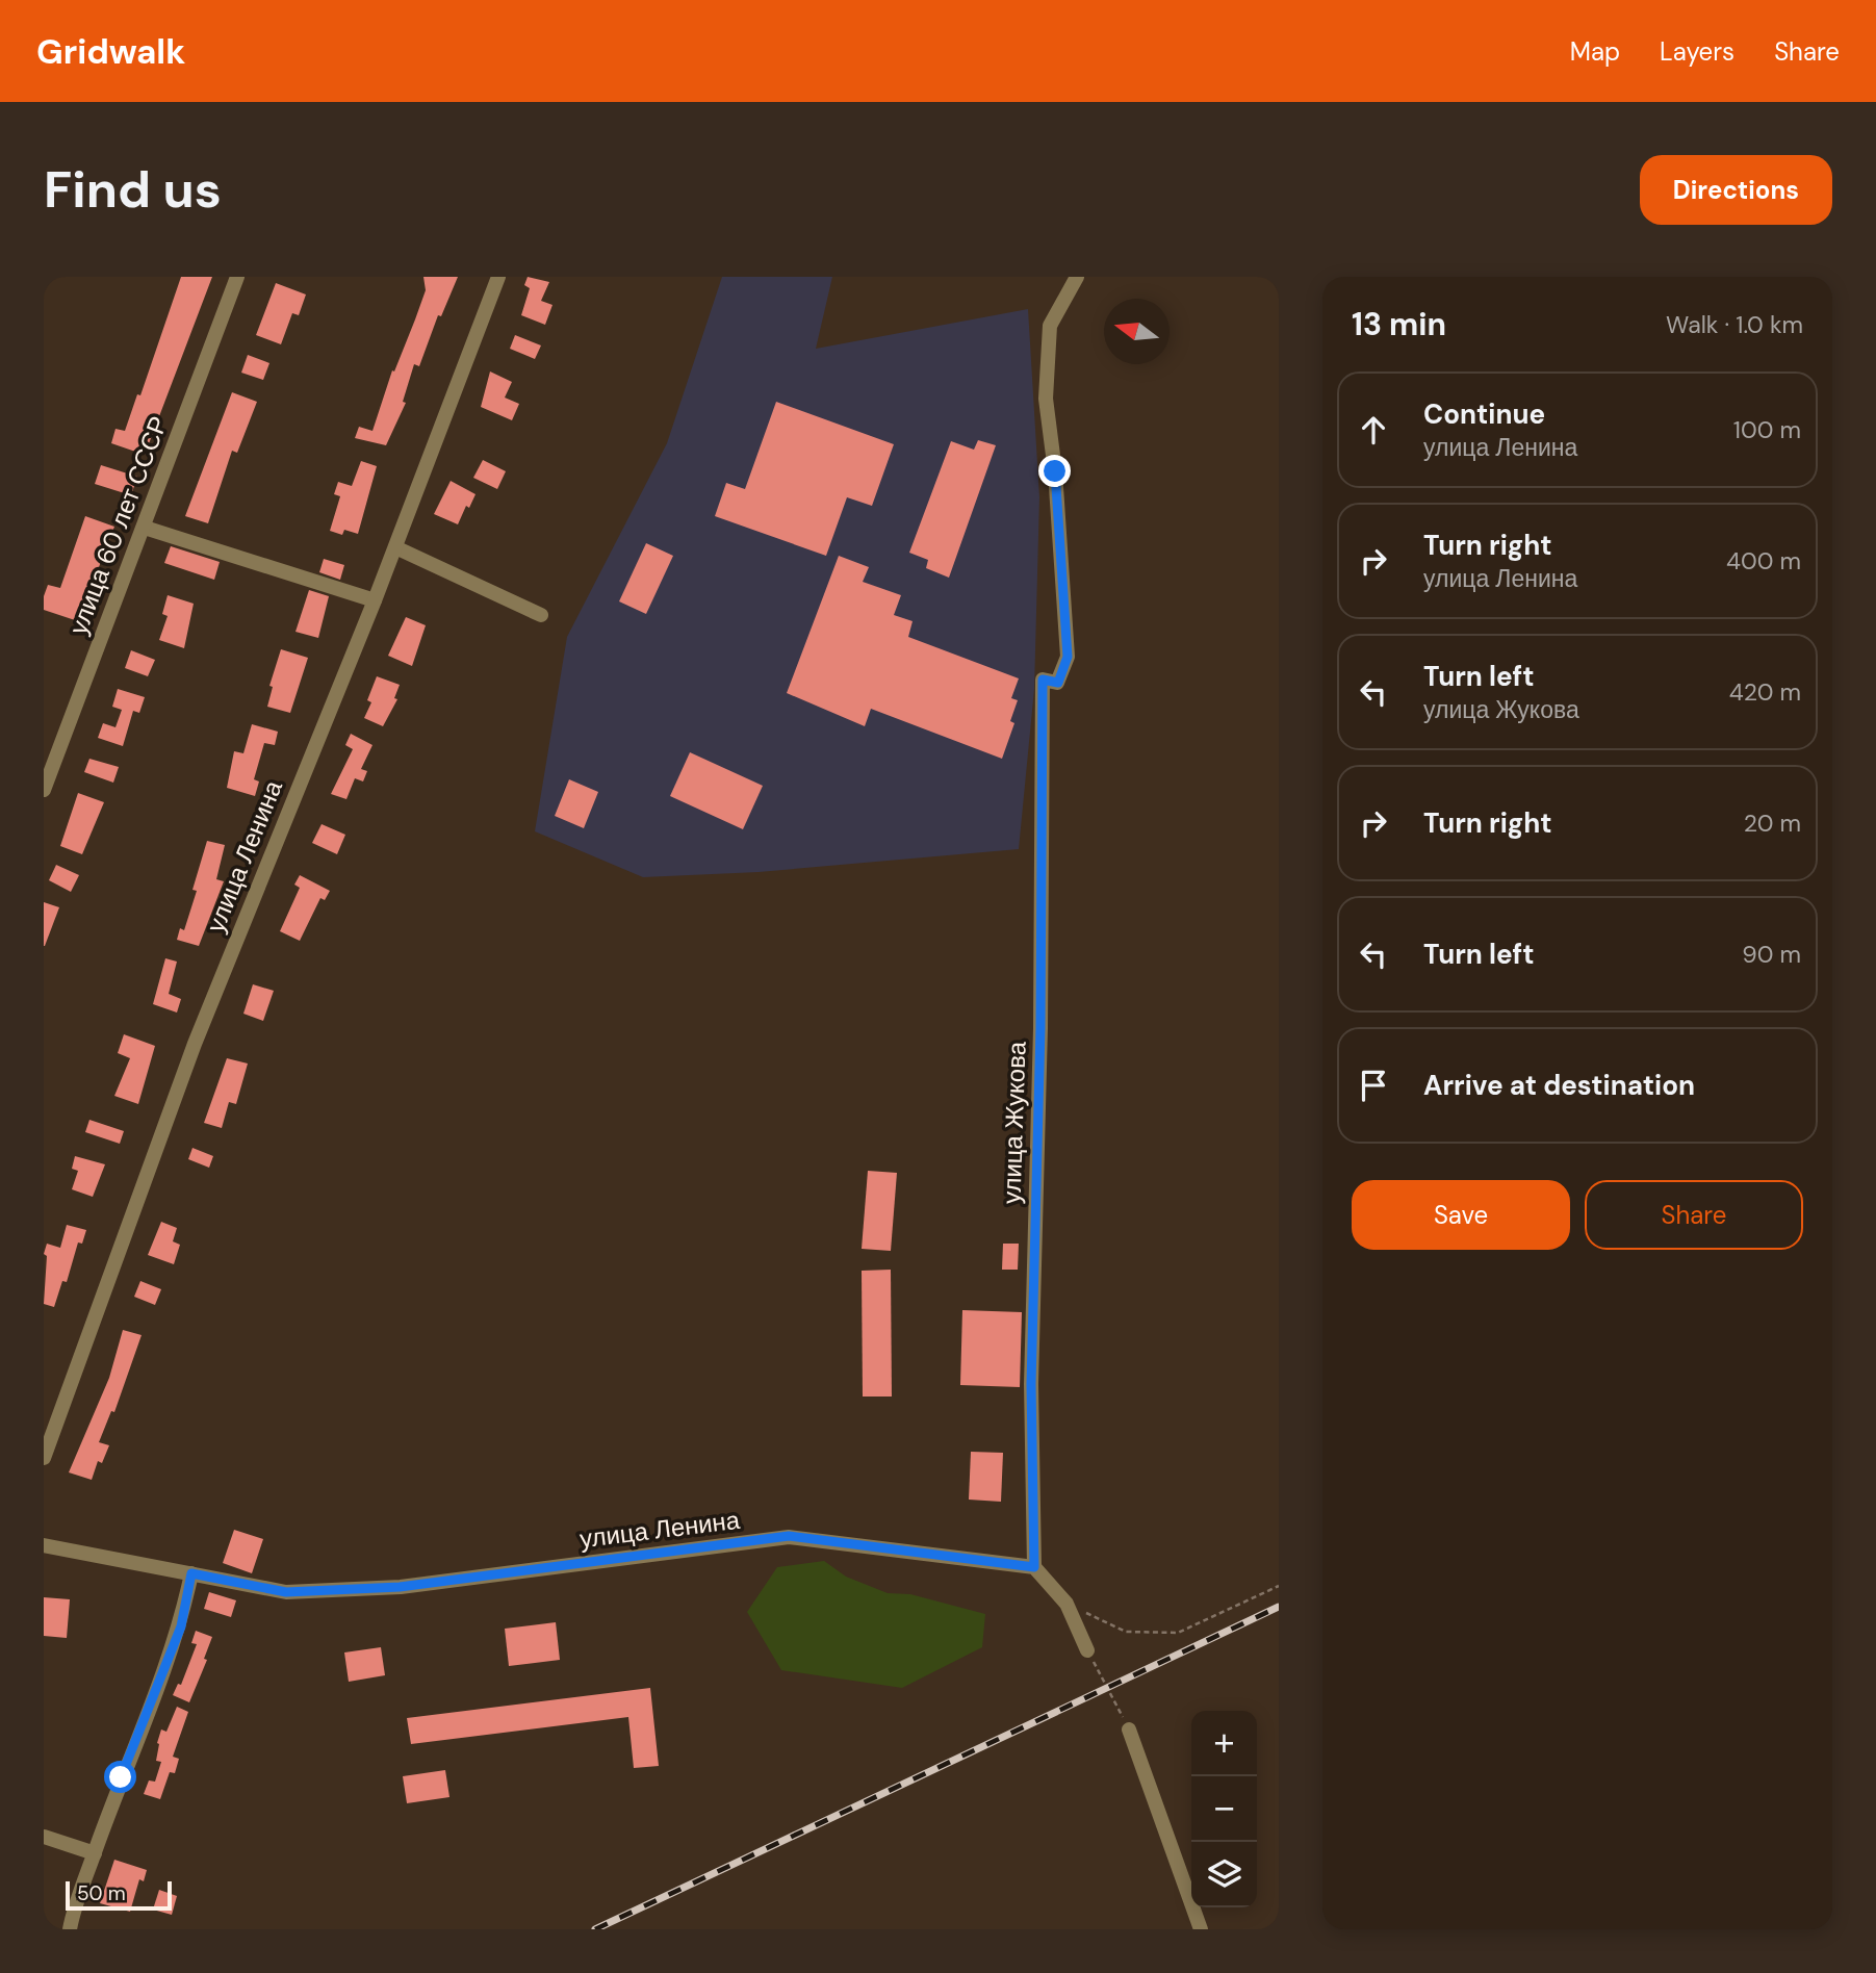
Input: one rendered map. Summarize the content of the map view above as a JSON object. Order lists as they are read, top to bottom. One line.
{"streets":{"street":["улица 60 лет СССР","улица Ленина","улица Жукова"]},"crossings":[["улица Ленина","улица Жукова"]],"scale_bar":"50 m","north":"left","page":{"header":"Gridwalk","nav":["Map","Layers","Share"],"buttons":["Directions",["Save","Share"]],"title":"Find us","heading":["13 min","Walk · 1.0 km"],"list":[["Continue","улица Ленина","100 m"],["Turn right","улица Ленина","400 m"],["Turn left","улица Жукова","420 m"],["Turn right","20 m"],["Turn left","90 m"],"Arrive at destination"],"map_buttons":["+","−"],"scale":"50 m"}}
